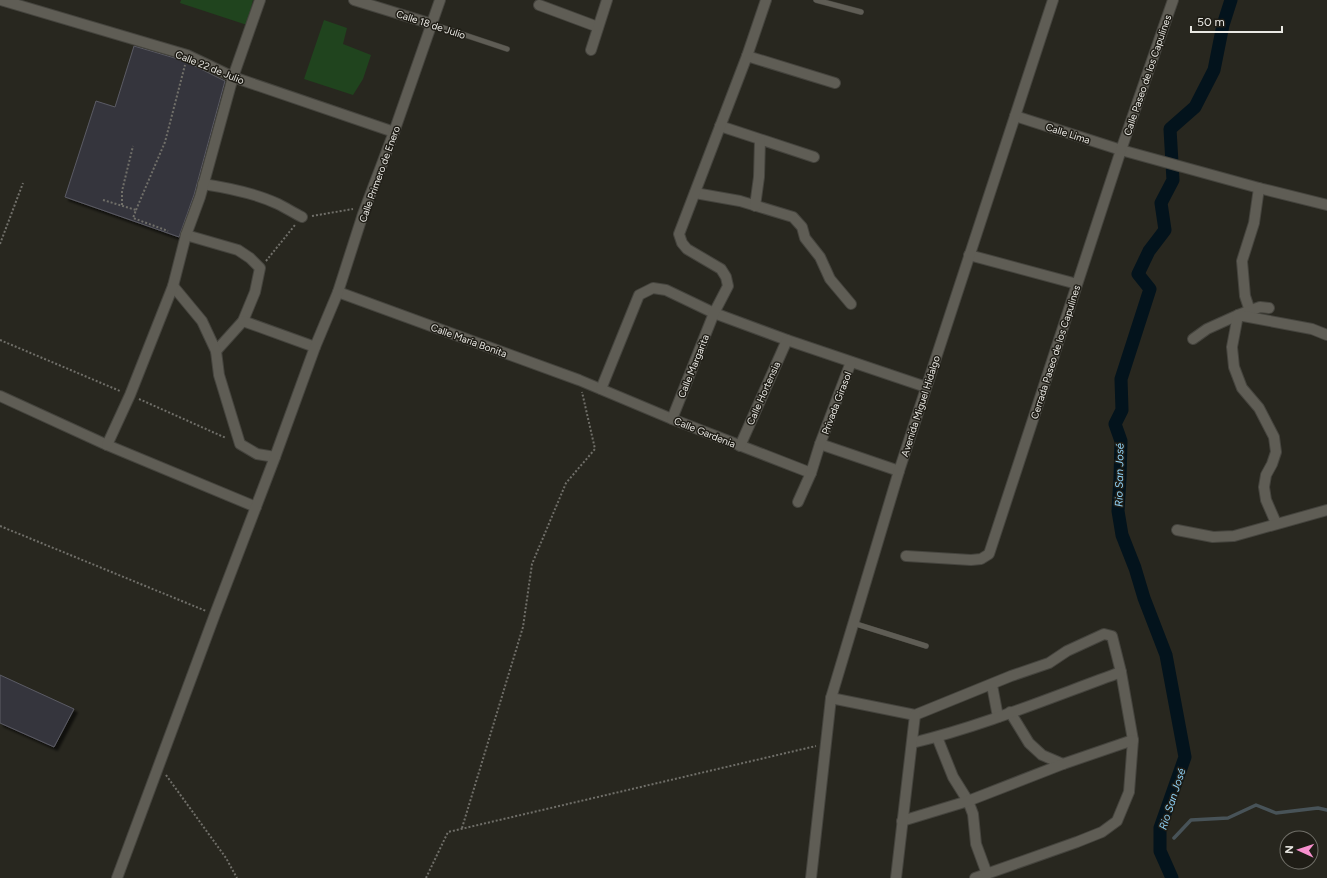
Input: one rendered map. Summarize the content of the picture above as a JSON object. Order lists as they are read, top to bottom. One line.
{"streets":{"street":["Calle 18 de Julio","Calle 22 de Julio","Calle Paseo de los Capulines","Calle Lima","Calle Primero de Enero","Calle María Bonita","Cerrada Paseo de los Capulines","Calle Margarita","Calle Hortensia","Privada Girasol","Avenida Miguel Hidalgo","Calle Gardenia"]},"crossings":[["Calle 18 de Julio","Calle Primero de Enero"],["Calle 22 de Julio","Calle Primero de Enero"],["Calle Paseo de los Capulines","Calle Lima"],["Calle Paseo de los Capulines","Cerrada Paseo de los Capulines"],["Calle Lima","Cerrada Paseo de los Capulines"],["Calle Lima","Avenida Miguel Hidalgo"],["Calle Primero de Enero","Calle María Bonita"],["Calle María Bonita","Calle Gardenia"],["Calle Margarita","Calle Gardenia"],["Calle Hortensia","Calle Gardenia"],["Privada Girasol","Calle Gardenia"]],"water":["Rio San José"],"scale_bar":"50 m","north":"left"}
